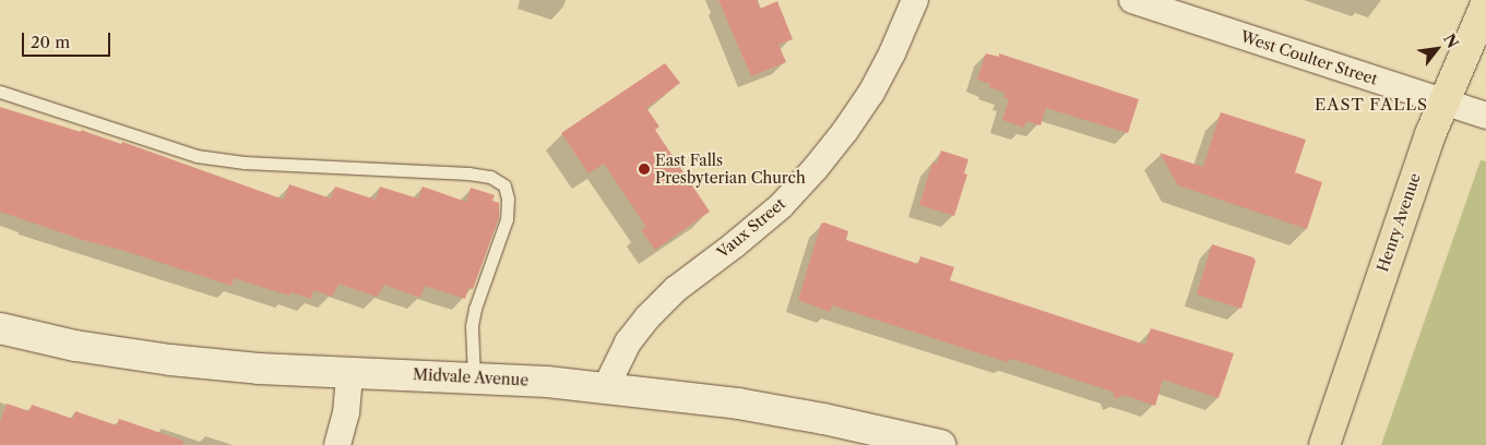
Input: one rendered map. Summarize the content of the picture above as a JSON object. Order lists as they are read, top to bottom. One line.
{"streets":{"main road":["Henry Avenue"],"street":["West Coulter Street","Vaux Street","Midvale Avenue"]},"crossings":[["West Coulter Street","Henry Avenue"],["Vaux Street","Midvale Avenue"]],"districts":["EAST FALLS"],"places":["East Falls Presbyterian Church"],"scale_bar":"20 m","north":"top right"}
